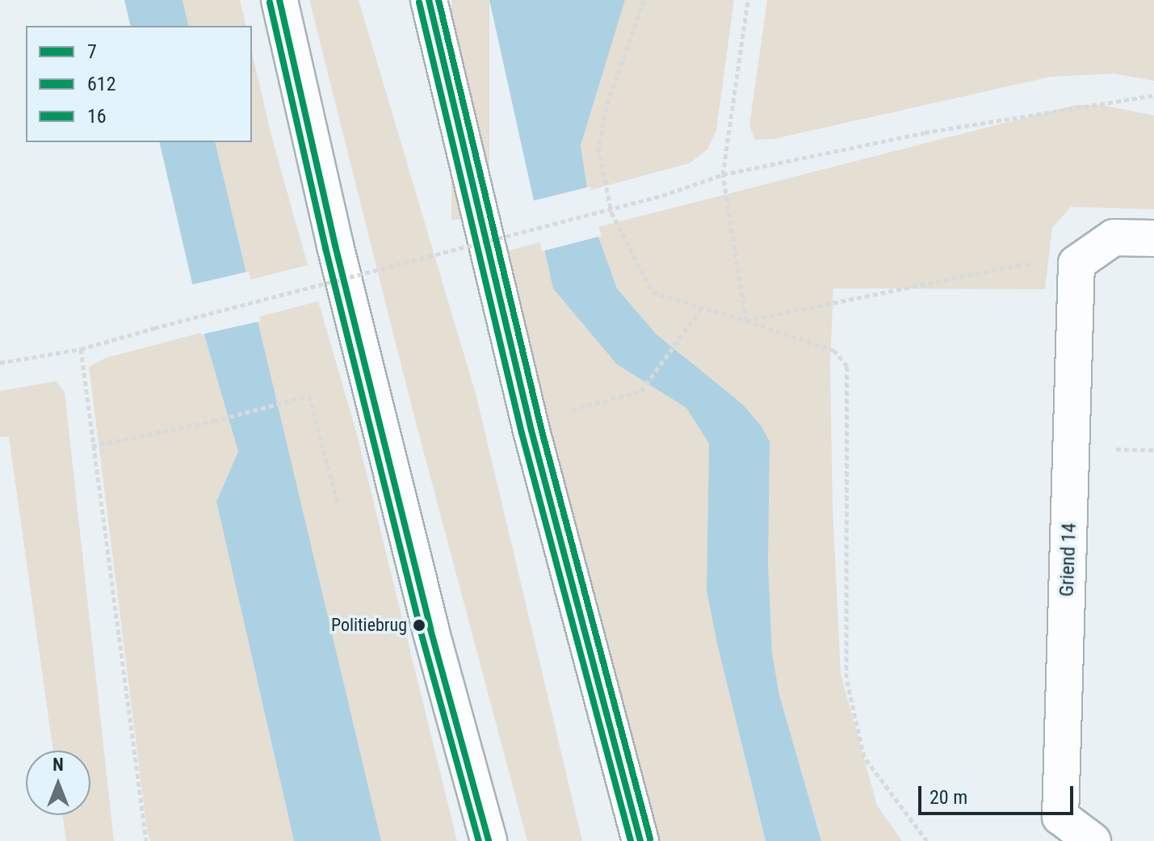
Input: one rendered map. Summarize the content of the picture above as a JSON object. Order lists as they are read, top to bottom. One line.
{"streets":{"main road":["Griend 14"]},"places":["Politiebrug"],"lines":["transit line 7","transit line 16","transit line 612"],"legend":["7","612","16"],"scale_bar":"20 m","north":"top"}
